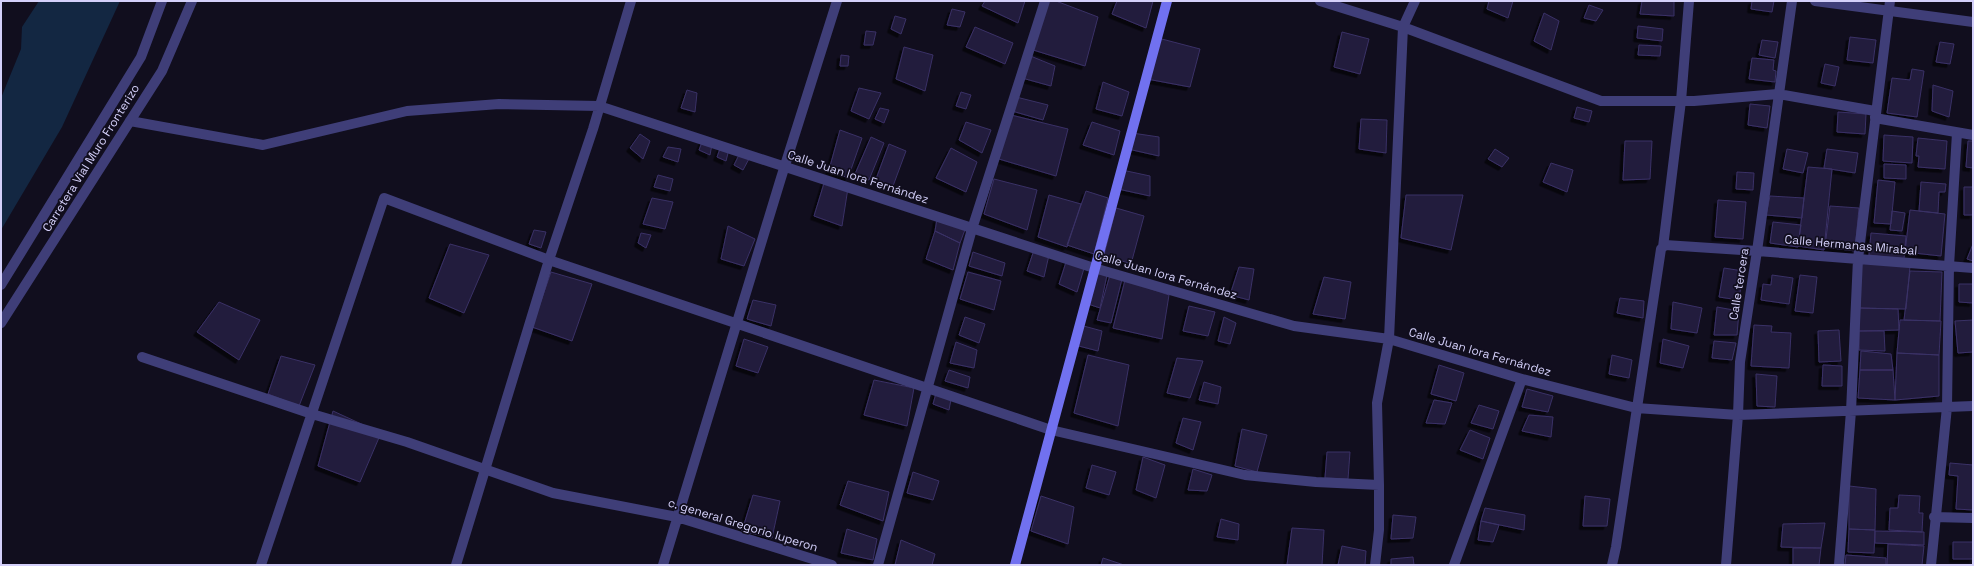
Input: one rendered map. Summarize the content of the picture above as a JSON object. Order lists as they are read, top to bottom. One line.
{"streets":{"street":["Carretera Vial Muro Fronterizo","Calle Juan lora Fernández","Calle Hermanas Mirabal","Calle tercera","c. general Gregorio luperon"]},"crossings":[["Carretera Vial Muro Fronterizo","Calle Juan lora Fernández"],["Calle Juan lora Fernández","Calle tercera"],["Calle Hermanas Mirabal","Calle tercera"]]}
